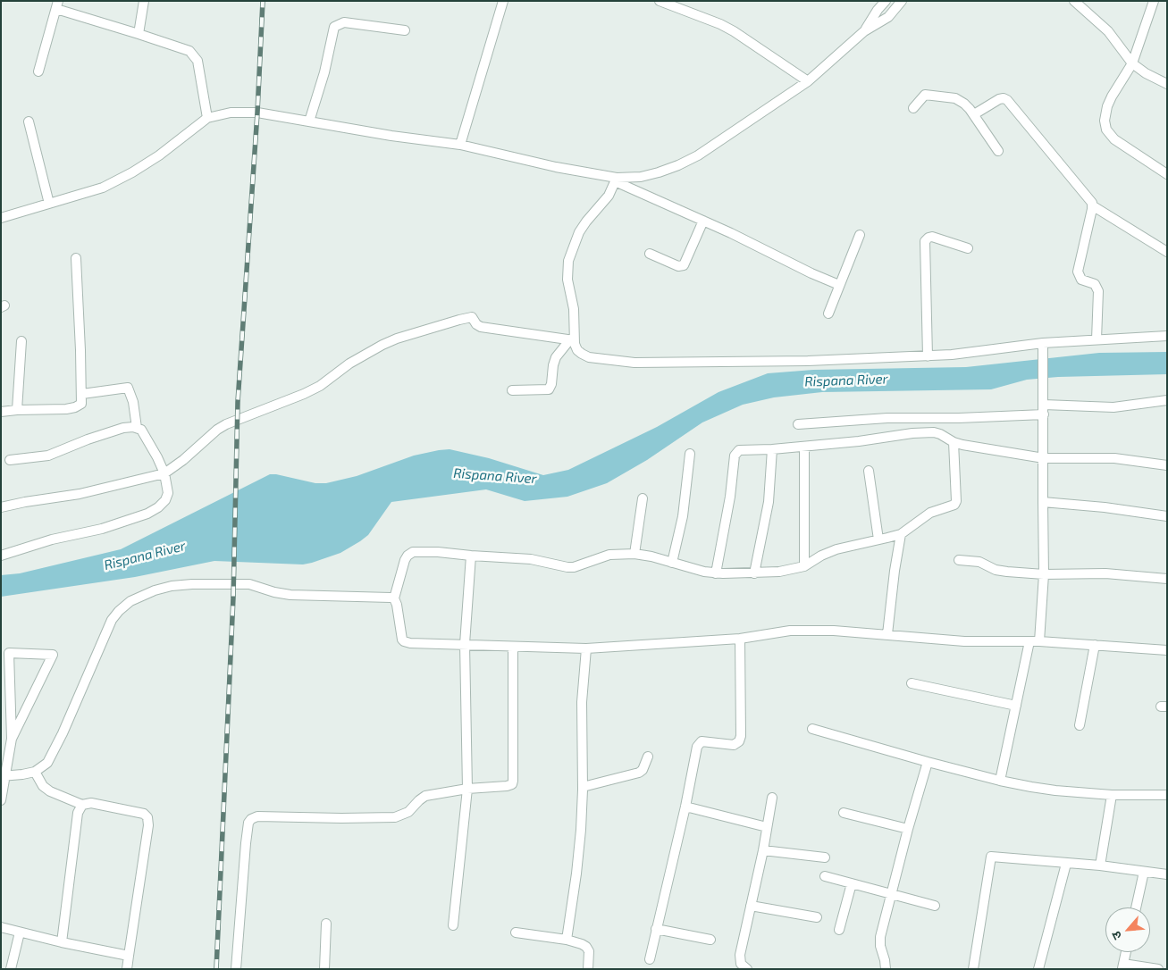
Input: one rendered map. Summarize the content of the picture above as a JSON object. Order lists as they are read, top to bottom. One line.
{"water":["Rispana River"],"north":"bottom left"}
